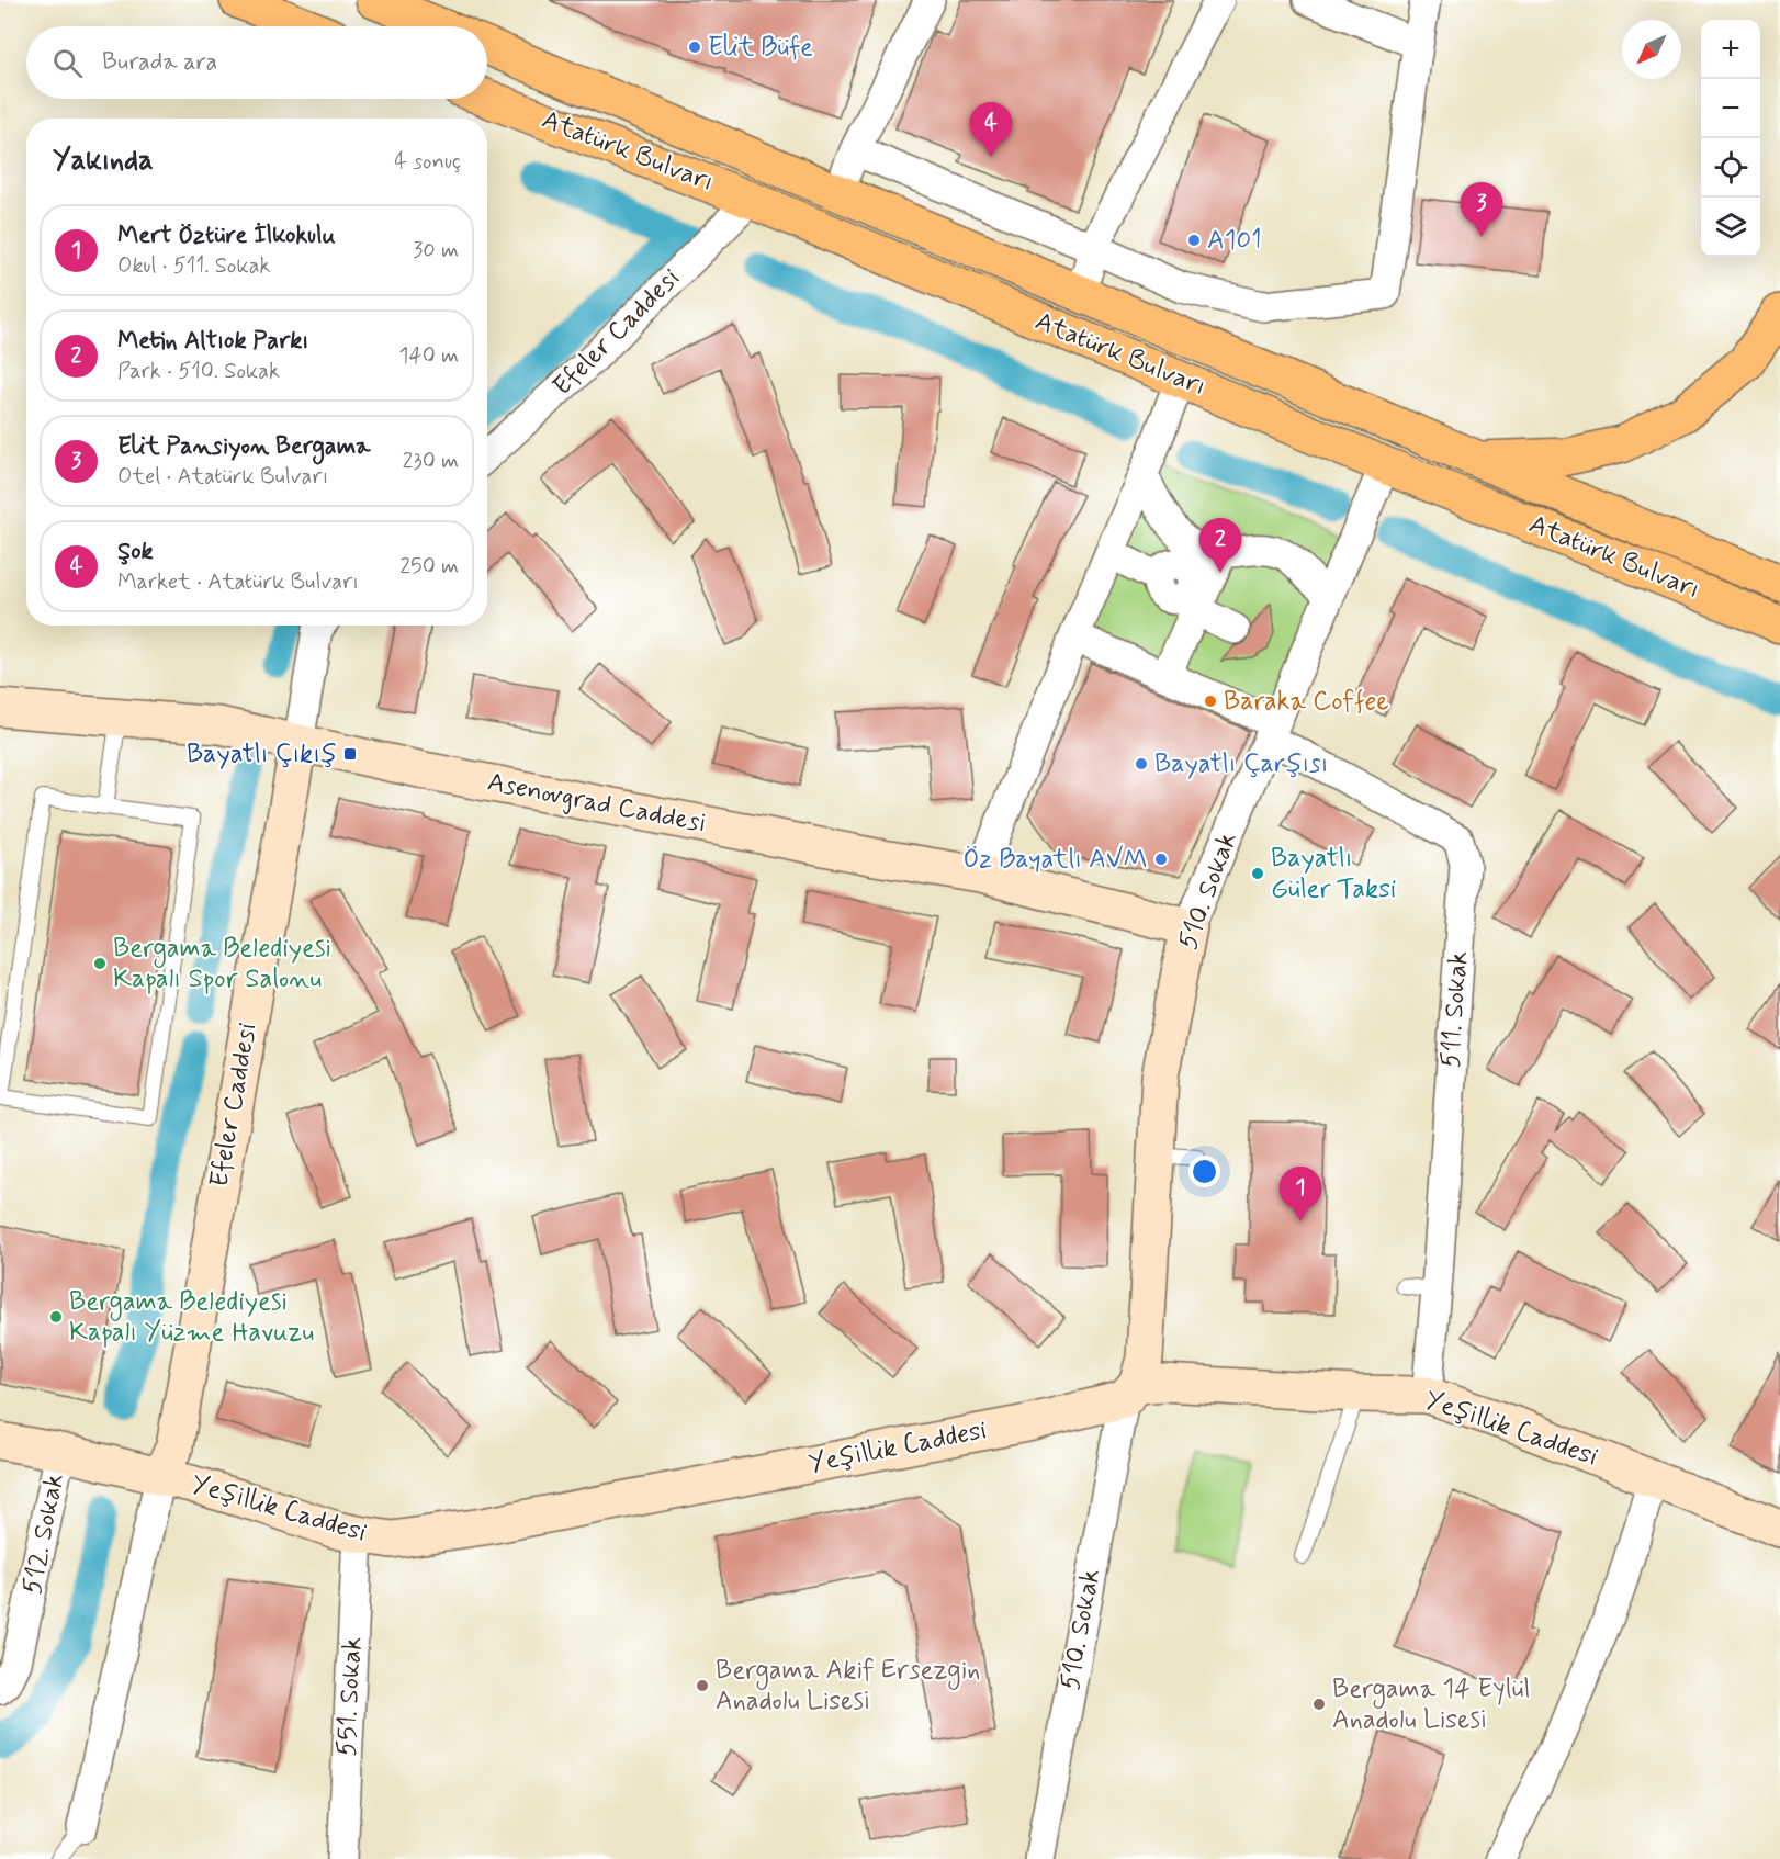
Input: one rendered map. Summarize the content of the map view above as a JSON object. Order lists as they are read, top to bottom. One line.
{"streets":{"main road":["Atatürk Bulvarı","Efeler Caddesi","Asenovgrad Caddesi","510. Sokak","Yeşillik Caddesi"],"street":["511. Sokak","512. Sokak","551. Sokak"]},"crossings":[["Atatürk Bulvarı","Efeler Caddesi"],["Atatürk Bulvarı","510. Sokak"],["Efeler Caddesi","Asenovgrad Caddesi"],["Efeler Caddesi","Yeşillik Caddesi"],["Asenovgrad Caddesi","510. Sokak"],["510. Sokak","511. Sokak"],["510. Sokak","Yeşillik Caddesi"],["511. Sokak","Yeşillik Caddesi"],["Yeşillik Caddesi","512. Sokak"],["Yeşillik Caddesi","551. Sokak"]],"places":{"other":["Elit Büfe","A101","Baraka Coffee","Bayatlı Çarşısı","Öz Bayatlı AVM","Bayatlı Güler Taksi","Bergama Belediyesi Kapalı Spor Salonu","Bergama Belediyesi Kapalı Yüzme Havuzu","Bergama Akif Ersezgin Anadolu Lisesi","Bergama 14 Eylül Anadolu Lisesi"],"transit":["Bayatlı Çıkış"]},"north":"bottom left","page":{"map_buttons":["+","−"],"search":"Burada ara","pins":["4","3","2","1"],"heading":["Yakında","4 sonuç"],"list":[{"mark":"1","name":"Mert Öztüre İlkokulu","note":"Okul · 511. Sokak","value":"30 m"},{"mark":"2","name":"Metin Altıok Parkı","note":"Park · 510. Sokak","value":"140 m"},{"mark":"3","name":"Elit Pansiyon Bergama","note":"Otel · Atatürk Bulvarı","value":"230 m"},{"mark":"4","name":"Şok","note":"Market · Atatürk Bulvarı","value":"250 m"}]}}
